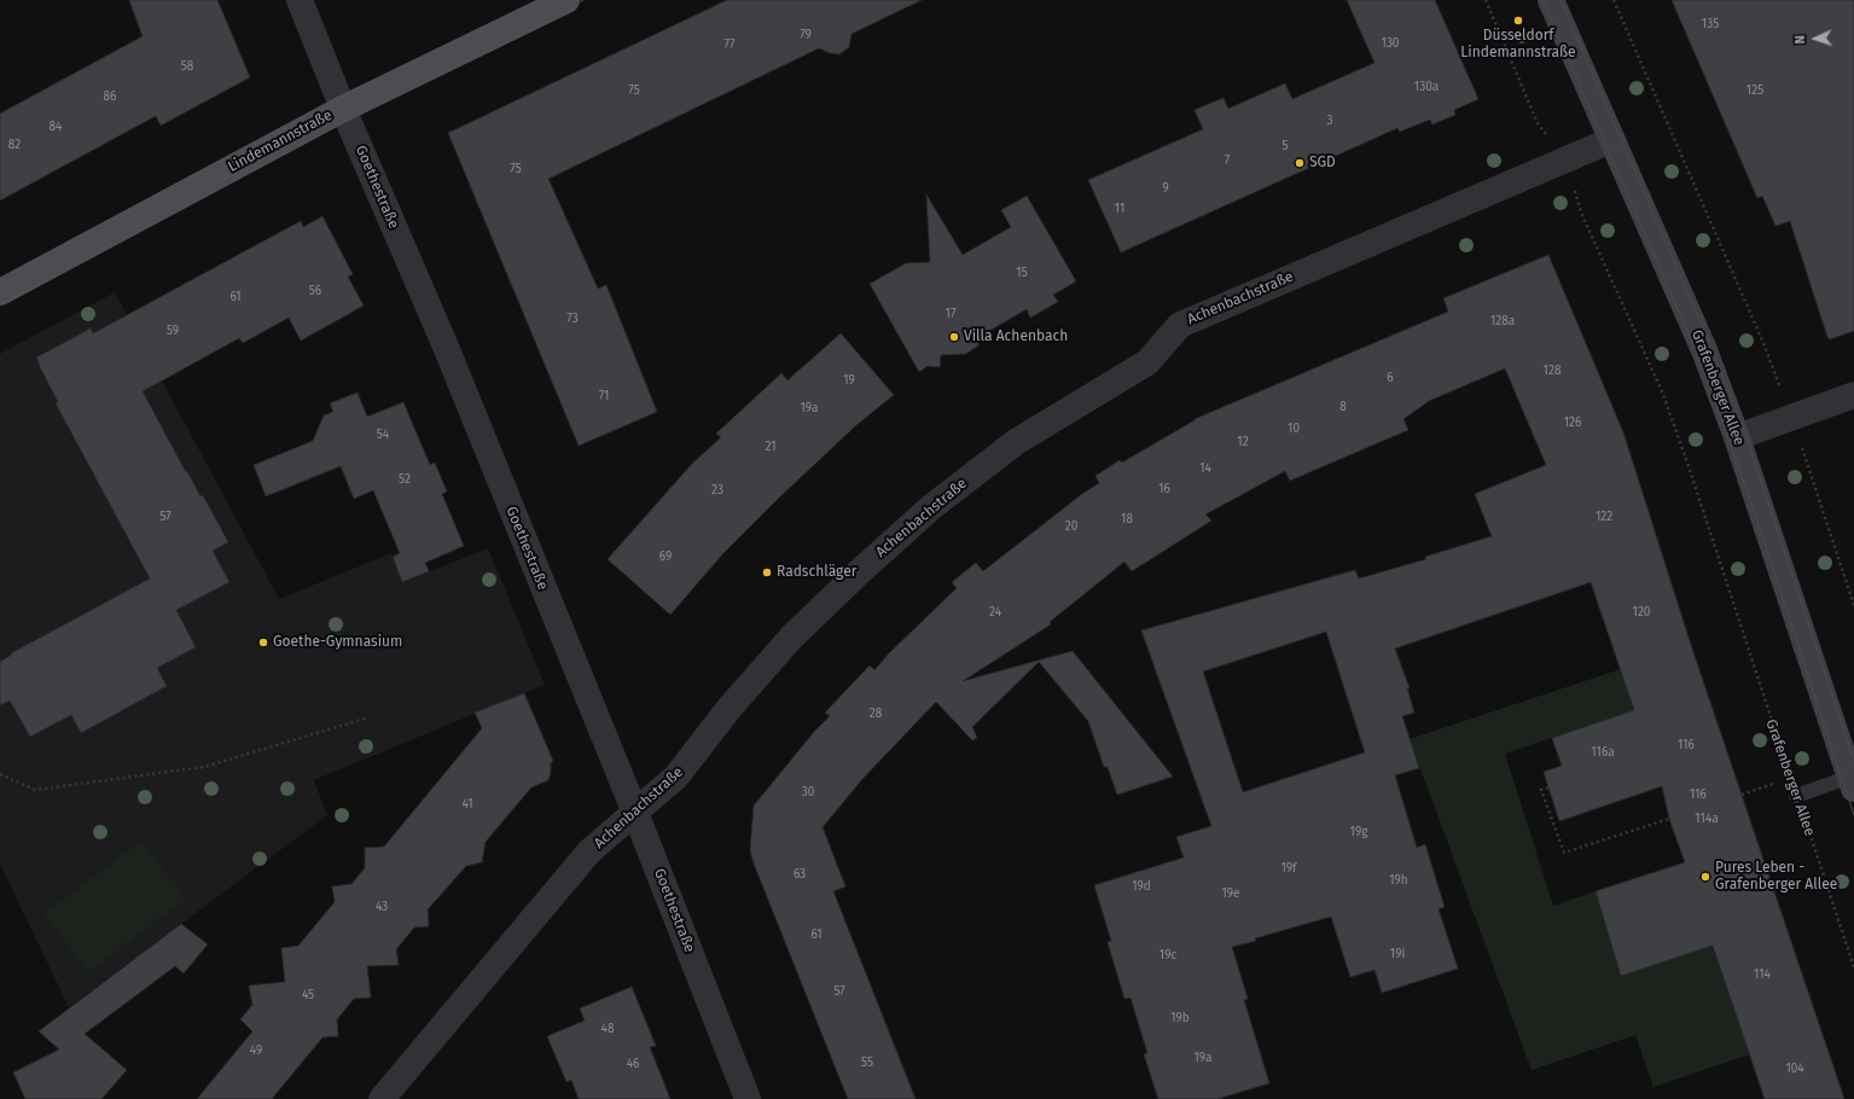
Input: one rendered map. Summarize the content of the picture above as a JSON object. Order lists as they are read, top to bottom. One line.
{"streets":{"main road":["Lindemannstraße","Grafenberger Allee"],"street":["Goethestraße","Achenbachstraße"]},"crossings":[["Lindemannstraße","Goethestraße"],["Goethestraße","Achenbachstraße"],["Achenbachstraße","Grafenberger Allee"]],"places":["Düsseldorf Lindemannstraße","SGD","Villa Achenbach","Radschläger","Goethe-Gymnasium","Pures Leben - Grafenberger Allee"],"house_numbers":["135","79","130","77","58","130a","75","125","86","3","84","82","5","7","75","9","11","15","56","61","17","73","128a","59","128","6","19","71","8","19a","126","10","54","12","21","14","52","16","23","57","122","18","20","69","24","120","28","116","116a","30","116","41","114a","19g","19f","63","19h","19d","19e","43","61","19i","19c","114","57","45","19b","48","49","19a","55","46","104"],"north":"left"}
